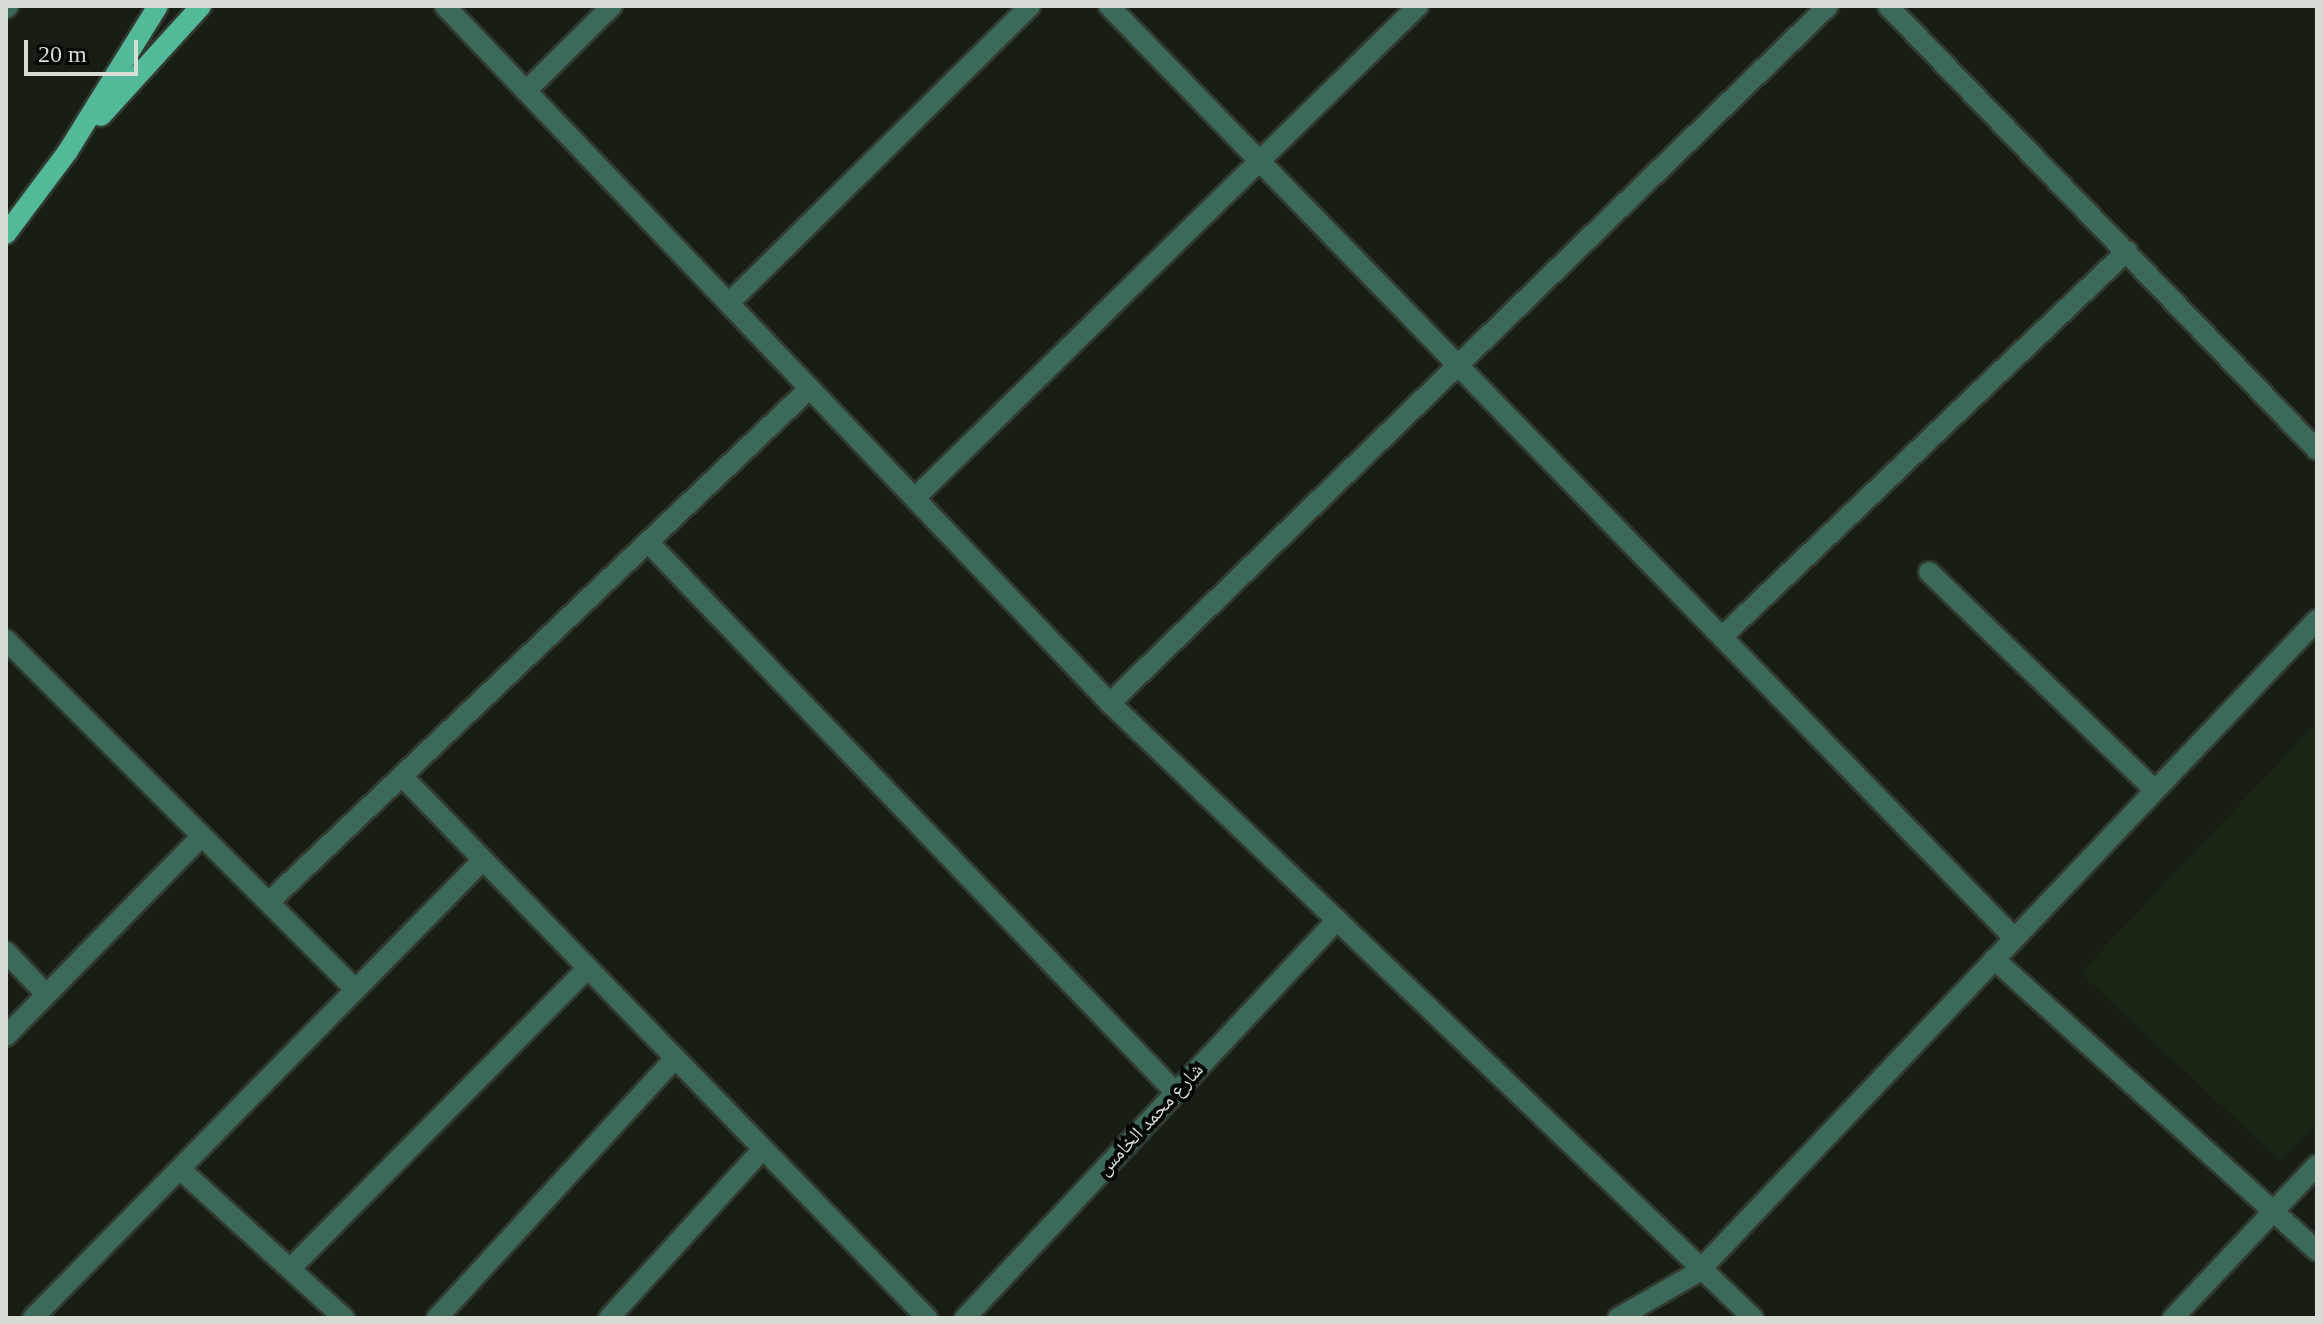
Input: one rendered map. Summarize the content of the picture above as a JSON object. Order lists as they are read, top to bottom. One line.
{"streets":{"street":["شارع محمد الخامس"]},"scale_bar":"20 m"}
